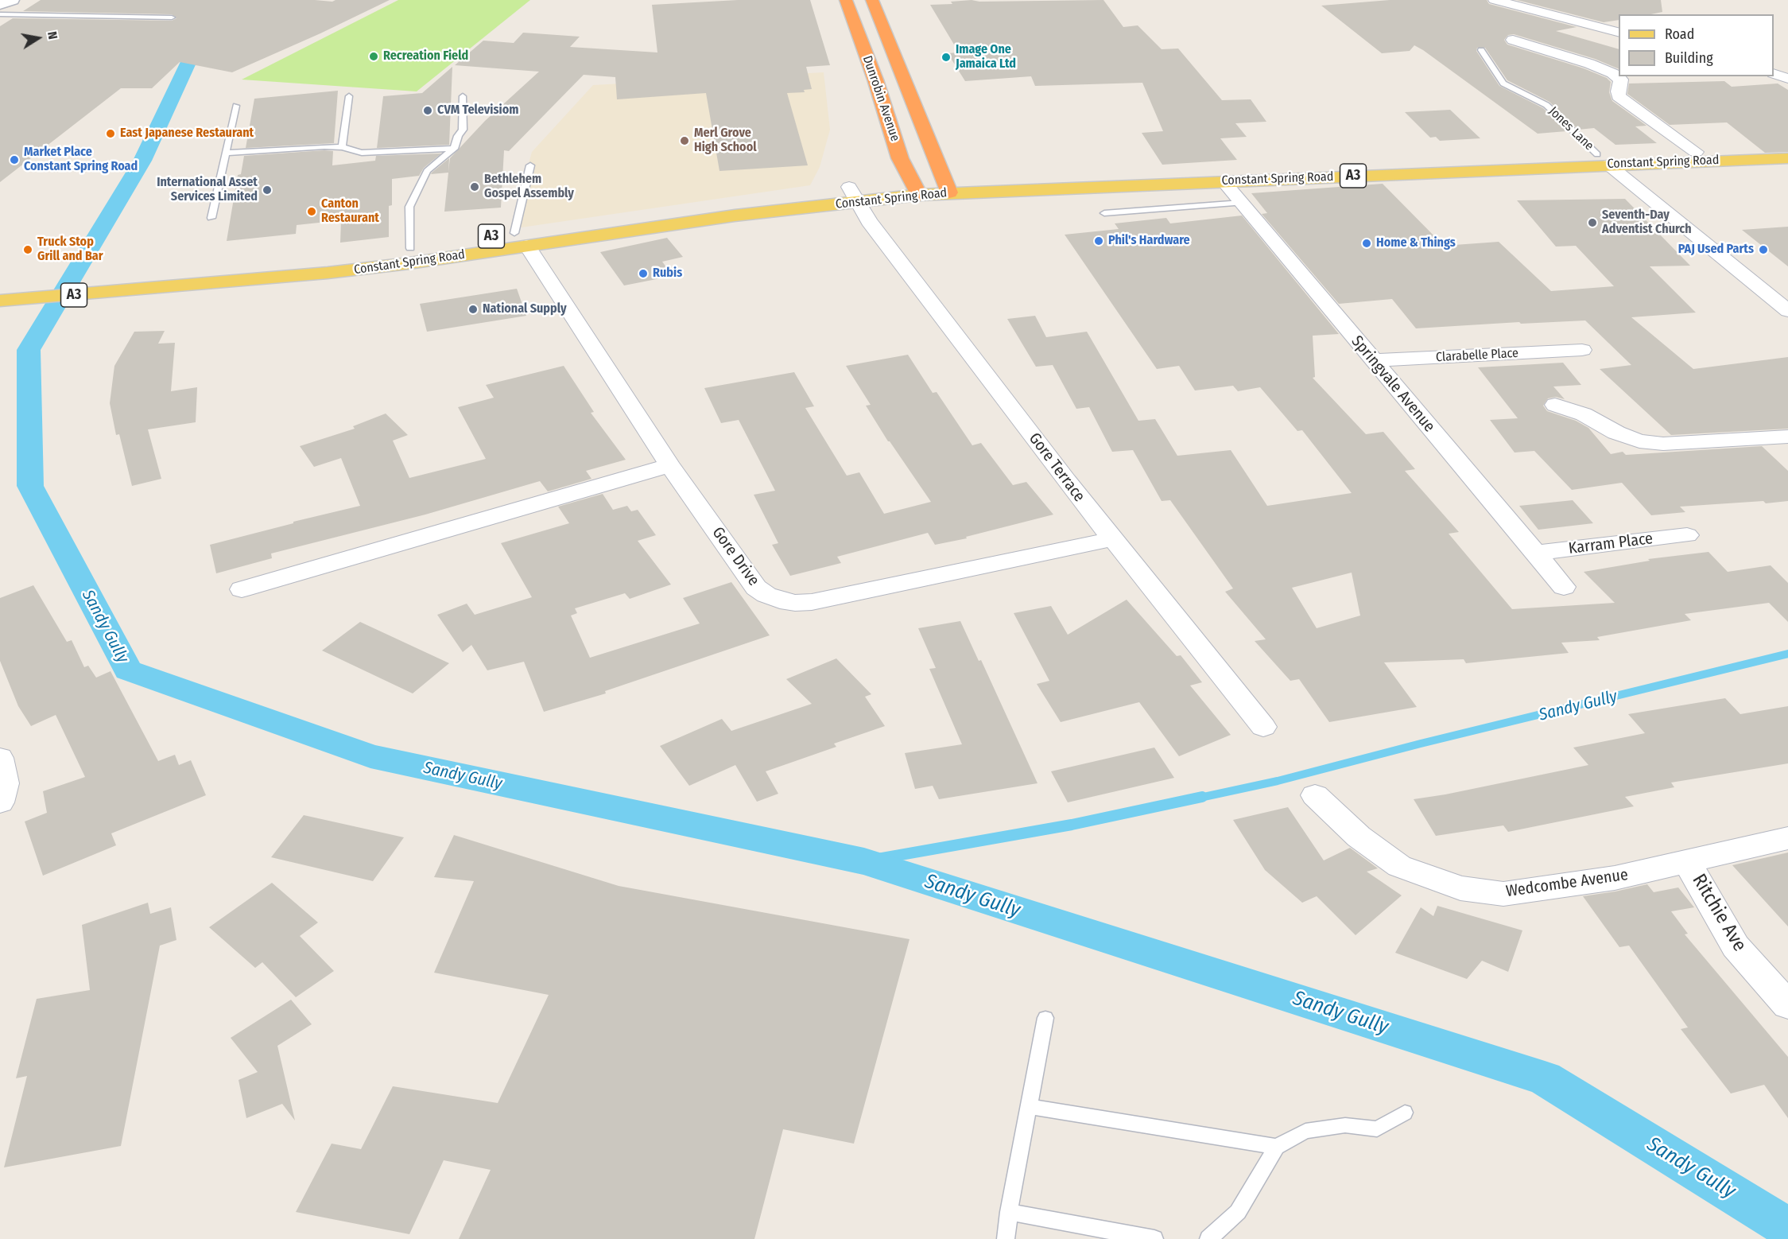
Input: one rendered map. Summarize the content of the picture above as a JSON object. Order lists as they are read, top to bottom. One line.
{"streets":{"highway":["Dunrobin Avenue"],"main road":["Constant Spring Road","A3"],"street":["Clarabelle Place","Springvale Avenue","Gore Terrace","Karram Place","Gore Drive","Wedcombe Avenue","Ritchie Ave"],"lane":["Jones Lane"]},"crossings":[["Dunrobin Avenue","Constant Spring Road"],["Jones Lane","Constant Spring Road"],["Constant Spring Road","Springvale Avenue"],["Constant Spring Road","Gore Terrace"],["Constant Spring Road","Gore Drive"],["Clarabelle Place","Springvale Avenue"],["Springvale Avenue","Karram Place"],["Gore Terrace","Gore Drive"],["Wedcombe Avenue","Ritchie Ave"]],"water":["Sandy Gully"],"places":["Recreation Field","Image One Jamaica Ltd","CVM Televisiom","East Japanese Restaurant","Merl Grove High School","Market Place Constant Spring Road","Bethlehem Gospel Assembly","International Asset Services Limited","Canton Restaurant","Seventh-Day Adventist Church","Phil's Hardware","Home & Things","Truck Stop Grill and Bar","PAJ Used Parts","Rubis","National Supply"],"legend":["Road","Building"],"north":"right"}
